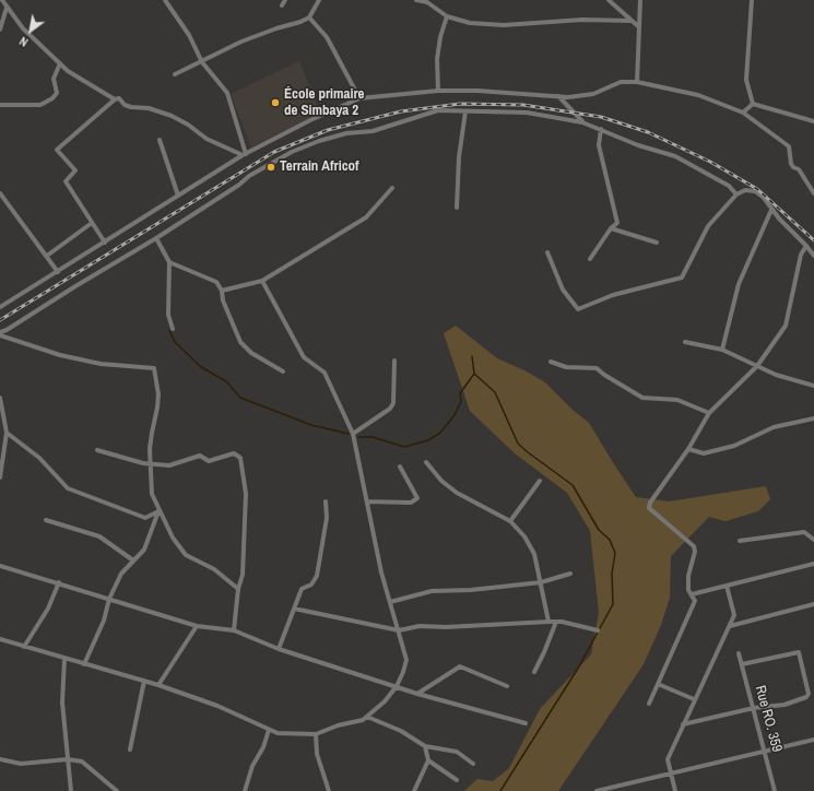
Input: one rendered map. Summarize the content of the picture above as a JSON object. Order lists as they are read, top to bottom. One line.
{"streets":{"street":["Rue RO. 359"]},"places":["École primaire de Simbaya 2","Terrain Africof"],"north":"bottom left"}
